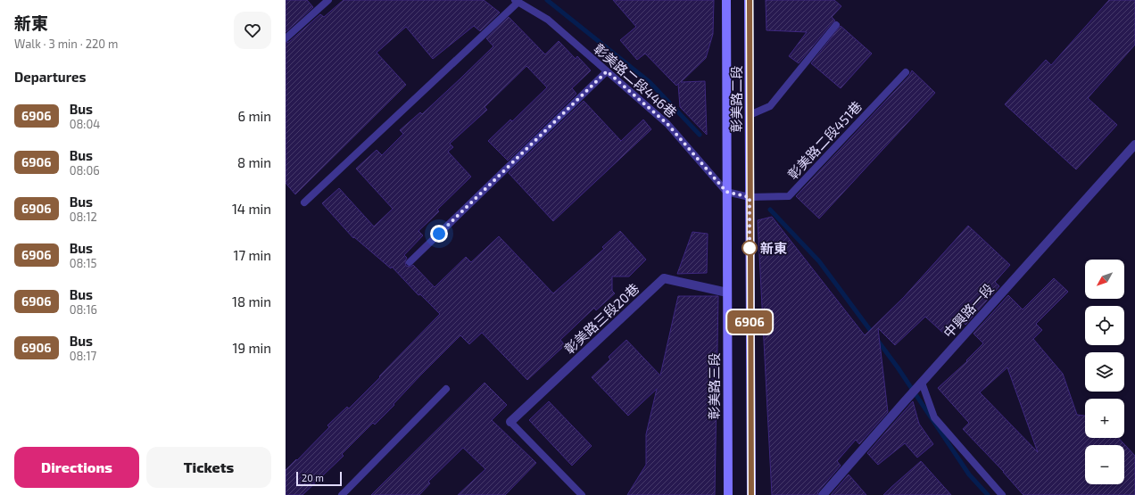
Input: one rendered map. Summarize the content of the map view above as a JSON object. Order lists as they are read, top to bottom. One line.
{"streets":{"main road":["彰美路二段","彰美路三段"],"street":["中興路一段","彰美路三段20巷"],"lane":["彰美路二段446巷","彰美路二段451巷"]},"crossings":[["彰美路二段446巷","彰美路二段"],["彰美路二段446巷","彰美路三段"],["彰美路二段","彰美路二段451巷"],["彰美路二段","彰美路三段"],["彰美路三段20巷","彰美路三段"]],"places":["新東"],"lines":["bus line 6906"],"scale_bar":"20 m","north":"bottom left","page":{"heading":[["新東","Walk · 3 min · 220 m"],"Departures"],"on_map":"6906","list":[{"mark":"6906","name":"Bus","note":"08:04","value":"6 min"},{"mark":"6906","name":"Bus","note":"08:06","value":"8 min"},{"mark":"6906","name":"Bus","note":"08:12","value":"14 min"},{"mark":"6906","name":"Bus","note":"08:15","value":"17 min"},{"mark":"6906","name":"Bus","note":"08:16","value":"18 min"},{"mark":"6906","name":"Bus","note":"08:17","value":"19 min"}],"map_buttons":["+","−"],"buttons":["Directions","Tickets"],"scale":"20 m"}}
